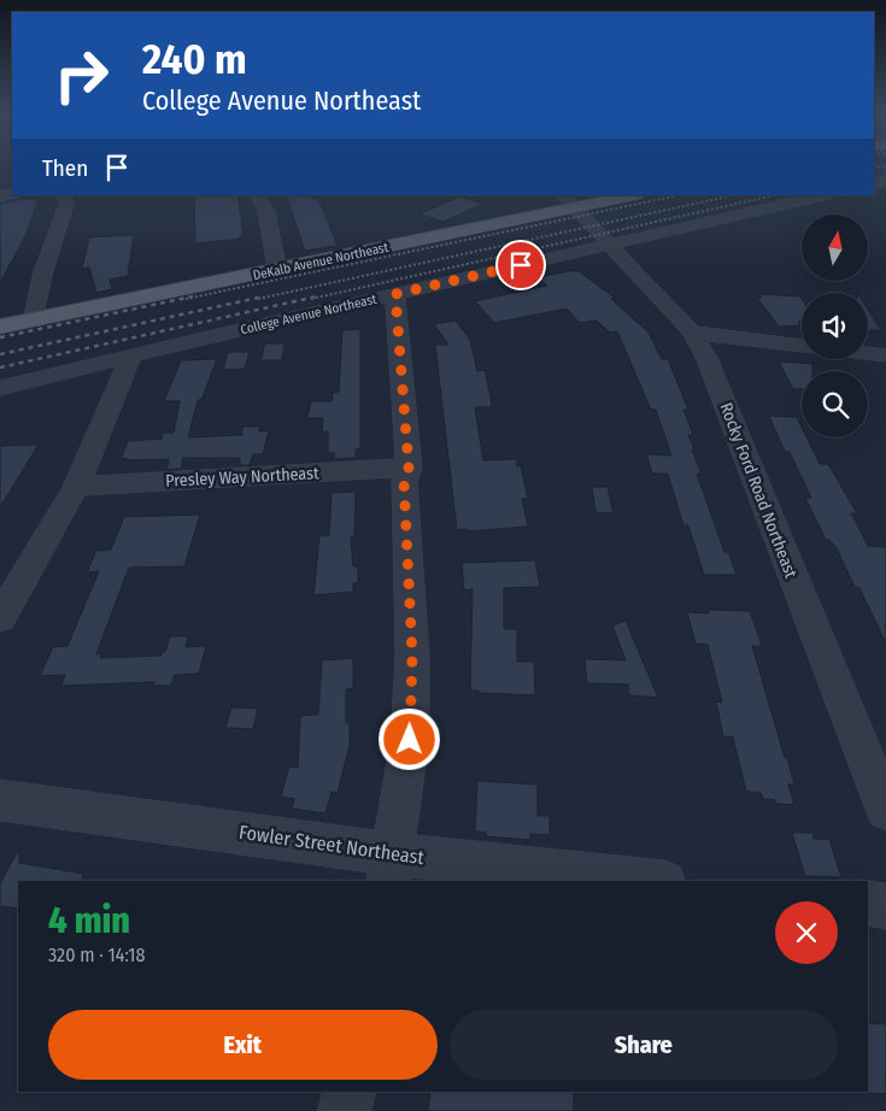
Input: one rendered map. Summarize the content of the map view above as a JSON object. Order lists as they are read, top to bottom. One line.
{"streets":{"main road":["DeKalb Avenue Northeast"],"street":["College Avenue Northeast","Presley Way Northeast","Rocky Ford Road Northeast","Fowler Street Northeast"]},"crossings":[["DeKalb Avenue Northeast","Rocky Ford Road Northeast"],["College Avenue Northeast","Rocky Ford Road Northeast"]],"north":"top","page":{"turn":["240 m","College Avenue Northeast"],"then":"Then","heading":["4 min","320 m · 14:18"],"buttons":["Exit","Share"]}}
